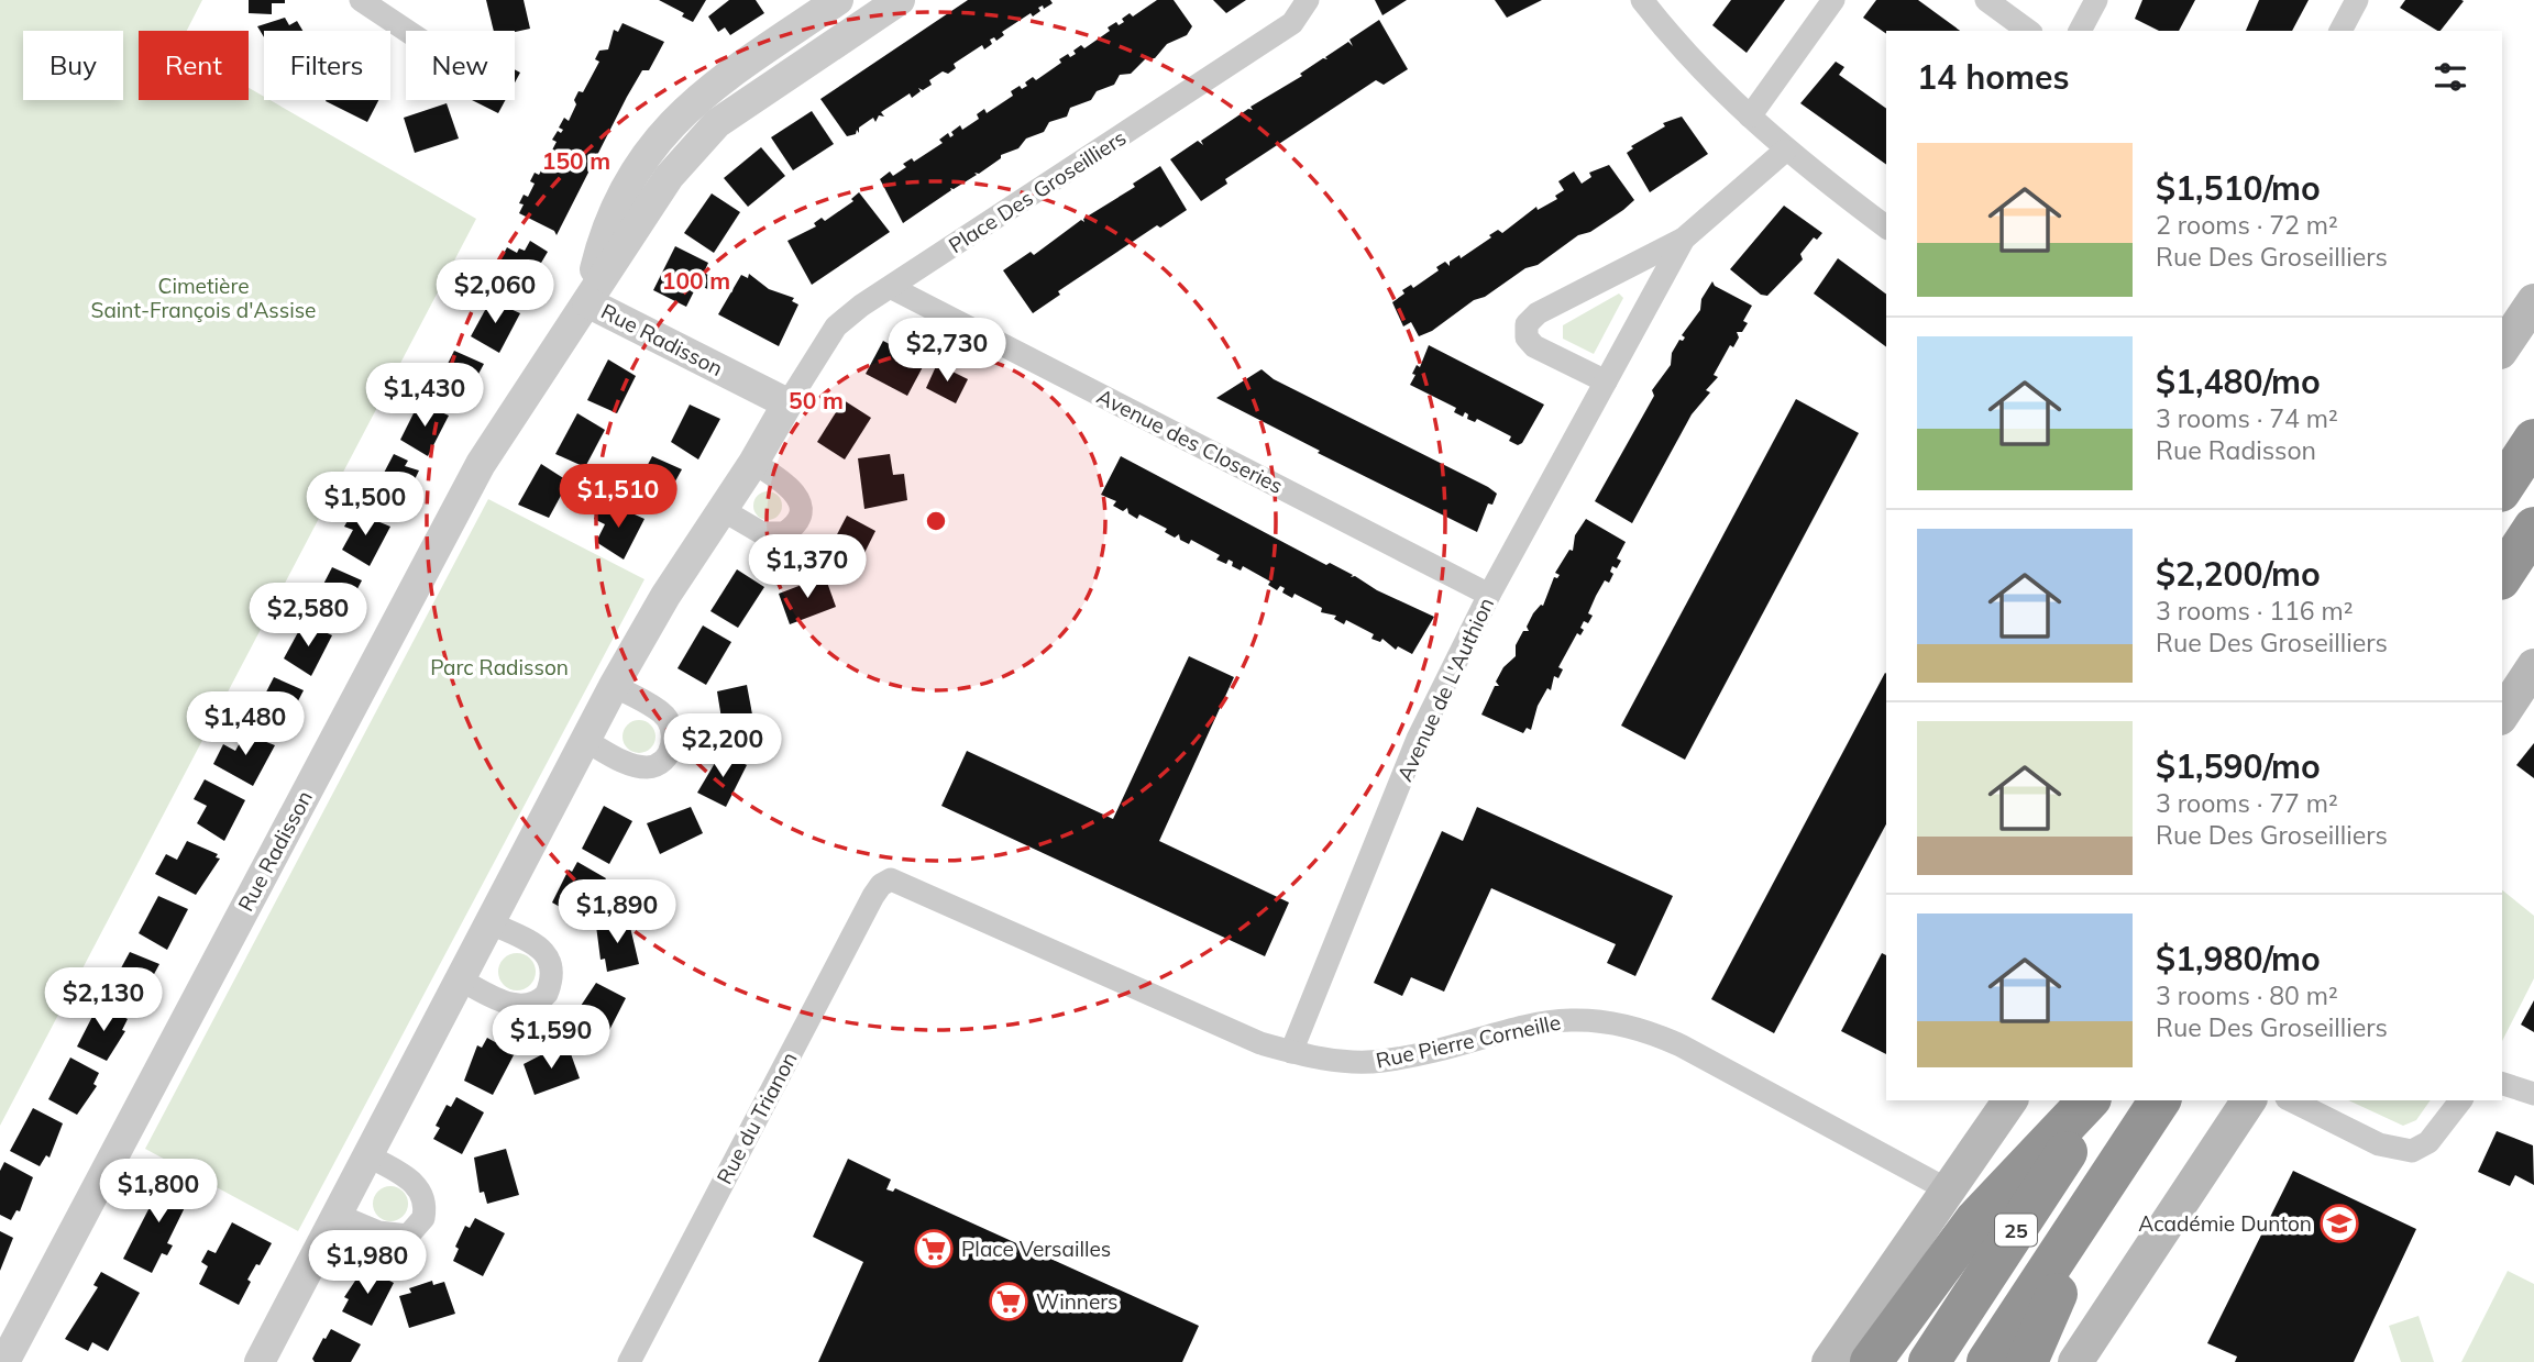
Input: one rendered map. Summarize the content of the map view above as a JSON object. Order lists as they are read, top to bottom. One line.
{"streets":{"highway":["25"],"street":["Place Des Groseilliers","Rue Radisson","Avenue des Closeries","Avenue de L'Authion","Rue Pierre Corneille","Rue du Trianon"]},"crossings":[["Place Des Groseilliers","Rue Radisson"],["Place Des Groseilliers","Avenue des Closeries"],["Avenue des Closeries","Avenue de L'Authion"],["Avenue de L'Authion","Rue Pierre Corneille"],["Rue Pierre Corneille","Rue du Trianon"]],"parks":["Cimetière Saint-François d'Assise","Parc Radisson"],"places":{"school or university":["Académie Dunton"],"supermarket":["Place Versailles","Winners"]},"page":{"chip":["Buy","Rent","Filters","New"],"heading":"14 homes","list":[{"name":"$1,510/mo","note":"2 rooms · 72 m² · Rue Des Groseilliers"},{"name":"$1,480/mo","note":"3 rooms · 74 m² · Rue Radisson"},{"name":"$2,200/mo","note":"3 rooms · 116 m² · Rue Des Groseilliers"},{"name":"$1,590/mo","note":"3 rooms · 77 m² · Rue Des Groseilliers"},{"name":"$1,980/mo","note":"3 rooms · 80 m² · Rue Des Groseilliers"}],"price":["$2,060","$2,730","$1,430","$1,510","$1,500","$1,370","$2,580","$1,480","$2,200","$1,890","$2,130","$1,590","$1,800","$1,980"]},"rings":["150 m","100 m","50 m"]}
